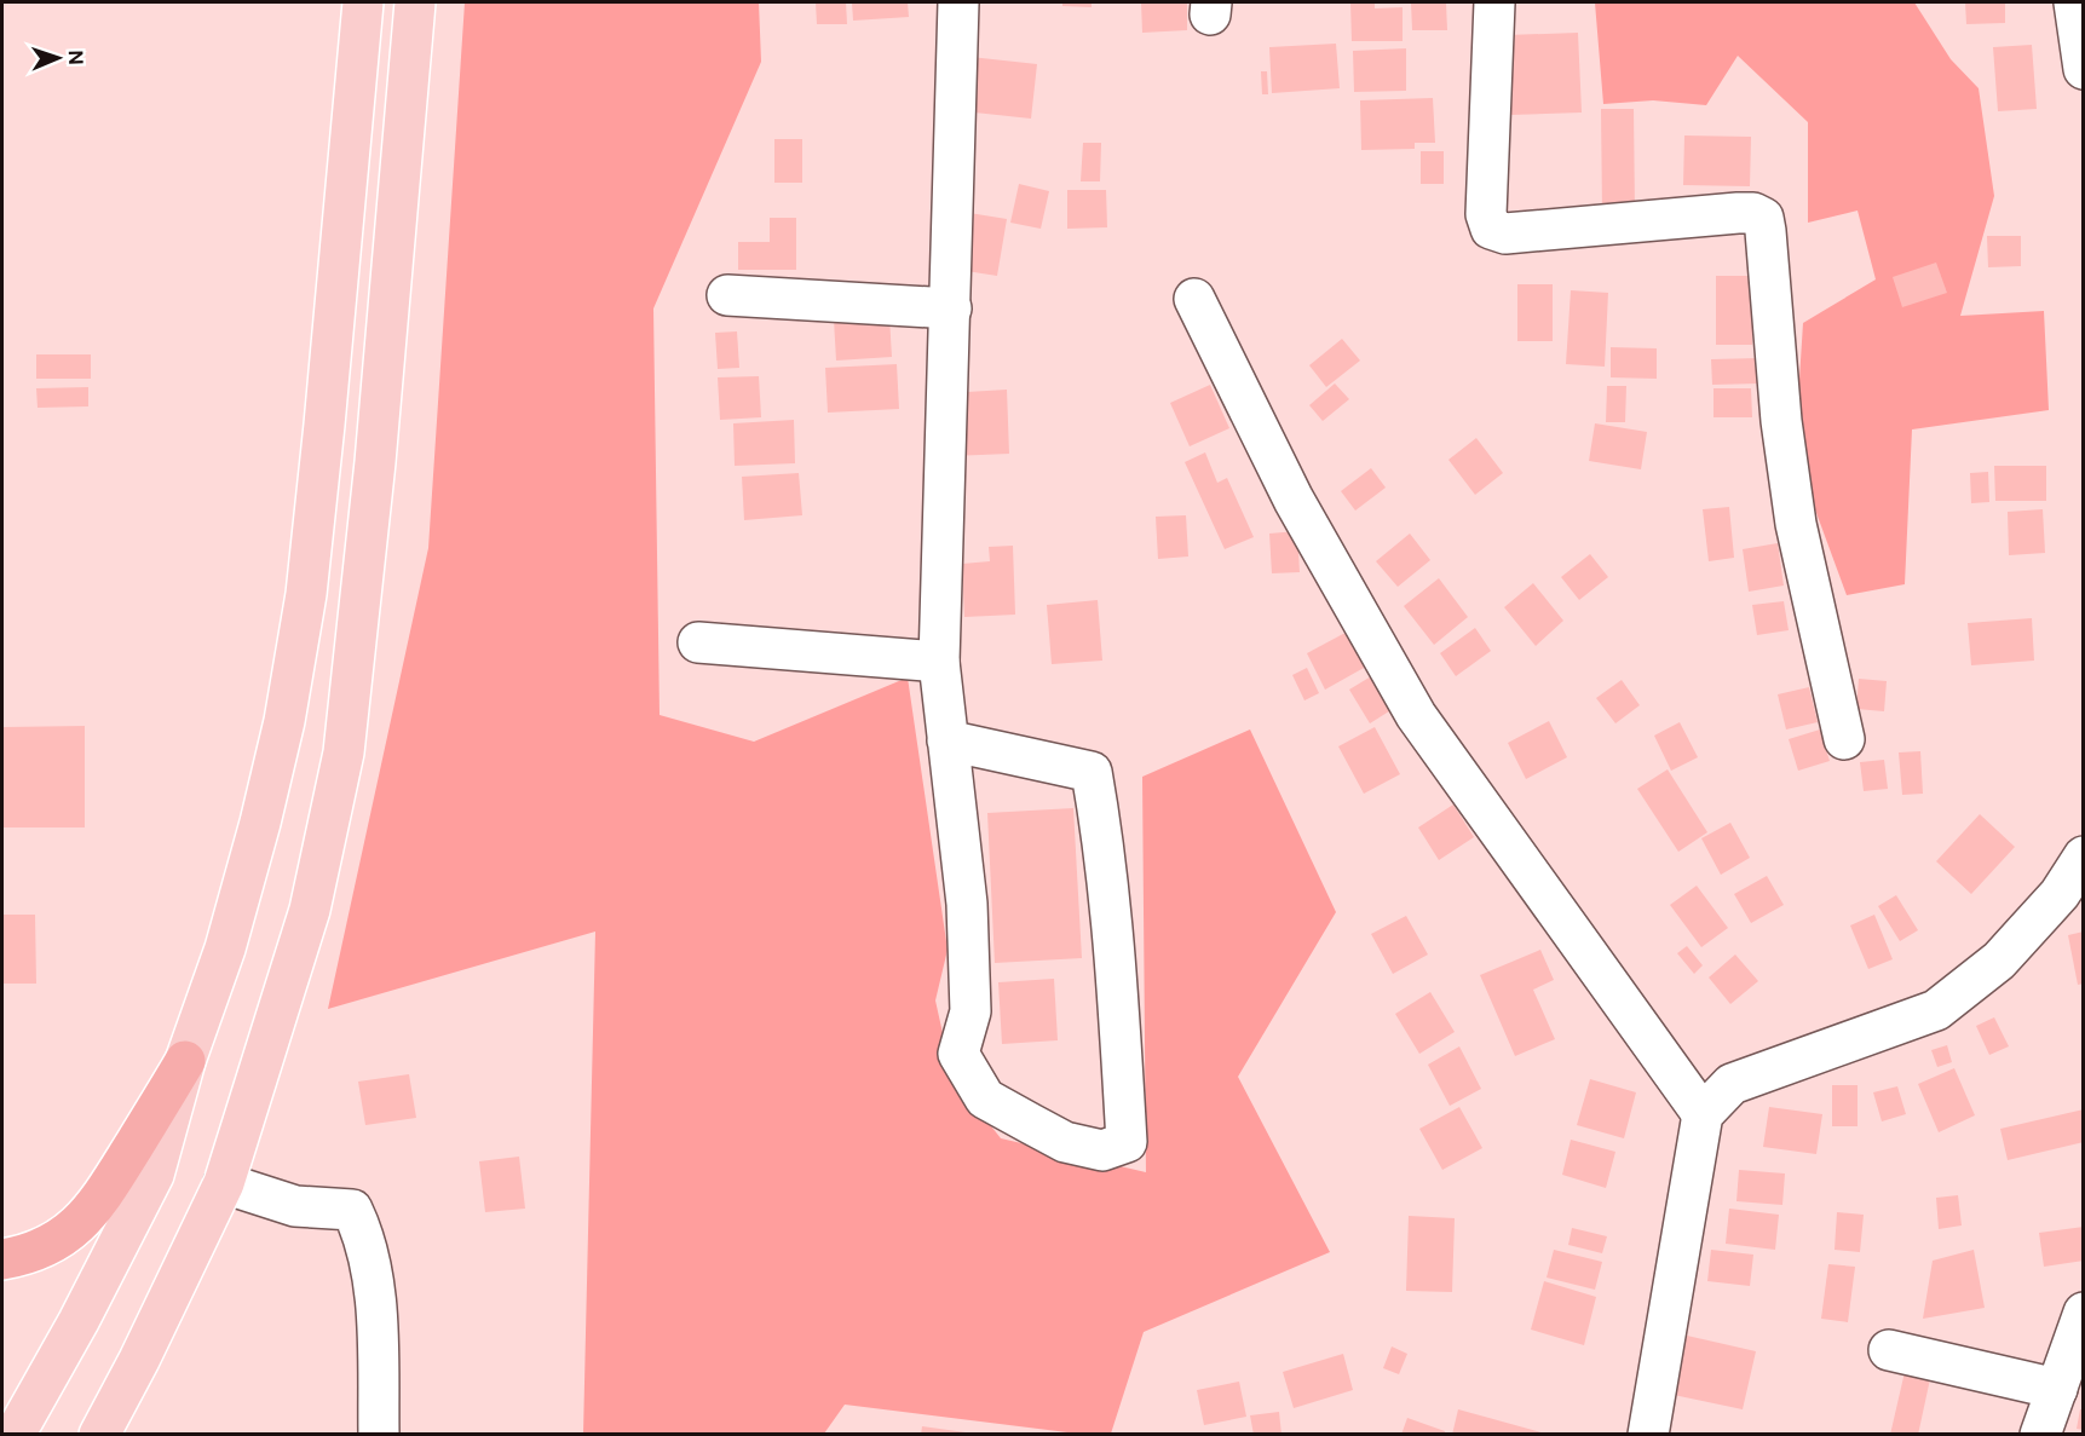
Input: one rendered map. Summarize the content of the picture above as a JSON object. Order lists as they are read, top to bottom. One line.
{"north":"right"}
